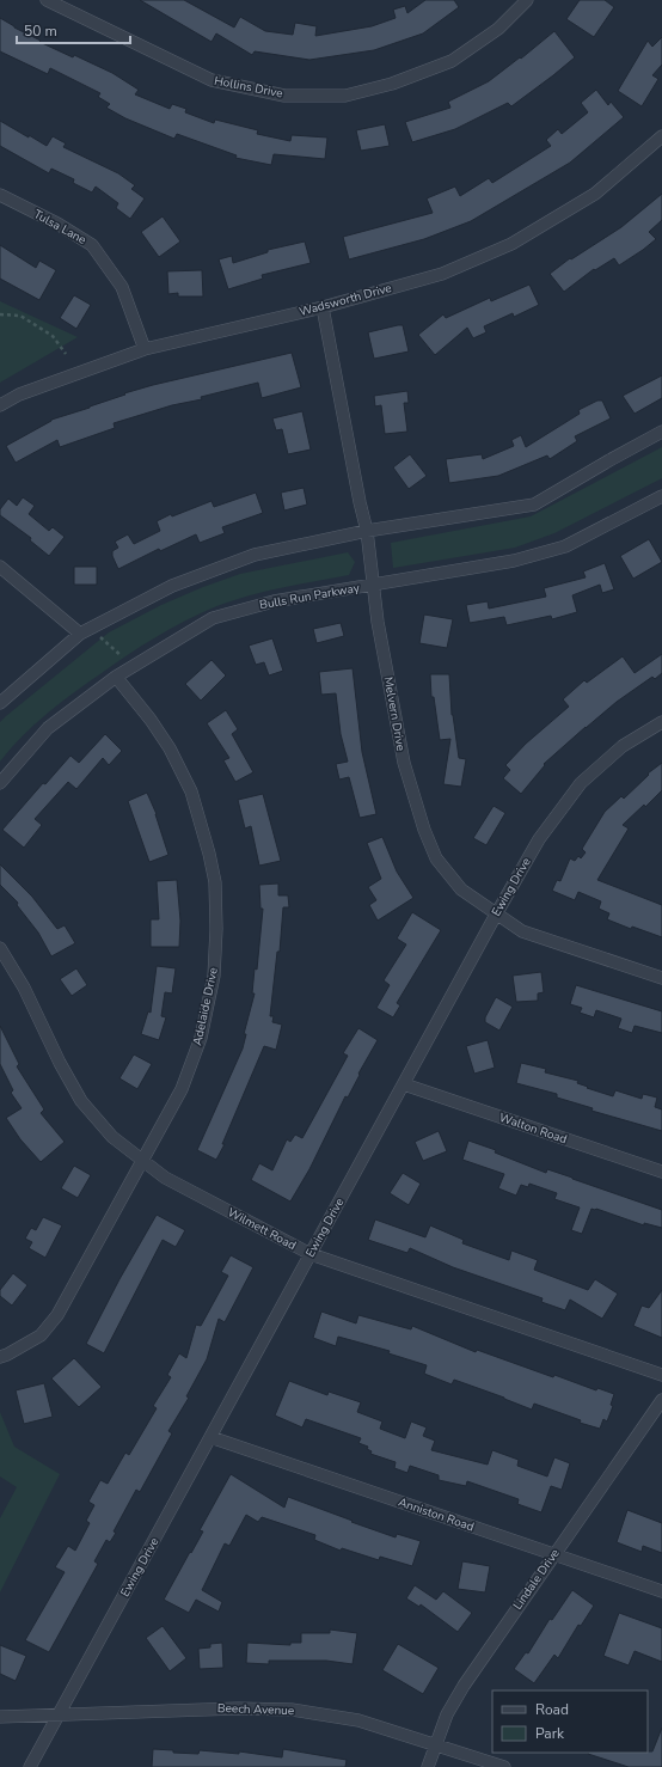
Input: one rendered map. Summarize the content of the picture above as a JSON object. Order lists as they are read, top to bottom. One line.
{"streets":{"street":["Hollins Drive","Tulsa Lane","Wadsworth Drive","Bulls Run Parkway","Melvern Drive","Ewing Drive","Adelaide Drive","Walton Road","Wilmett Road","Anniston Road","Lindale Drive","Beech Avenue"]},"crossings":[["Tulsa Lane","Wadsworth Drive"],["Wadsworth Drive","Melvern Drive"],["Bulls Run Parkway","Melvern Drive"],["Bulls Run Parkway","Adelaide Drive"],["Melvern Drive","Ewing Drive"],["Ewing Drive","Walton Road"],["Ewing Drive","Wilmett Road"],["Ewing Drive","Anniston Road"],["Ewing Drive","Beech Avenue"],["Adelaide Drive","Wilmett Road"],["Anniston Road","Lindale Drive"],["Lindale Drive","Beech Avenue"]],"legend":["Road","Park"],"scale_bar":"50 m"}
